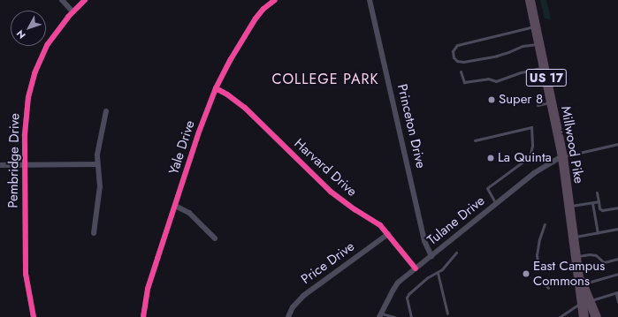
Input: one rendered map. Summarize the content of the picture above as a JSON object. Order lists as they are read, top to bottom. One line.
{"streets":{"highway":["US 17","Millwood Pike"],"street":["Princeton Drive","Yale Drive","Pembridge Drive","Harvard Drive","Tulane Drive","Price Drive"]},"crossings":[["Princeton Drive","Tulane Drive"],["Millwood Pike","Tulane Drive"],["Yale Drive","Harvard Drive"],["Harvard Drive","Tulane Drive"],["Harvard Drive","Price Drive"]],"districts":["COLLEGE PARK"],"places":["Super 8","La Quinta","East Campus Commons"],"north":"bottom left"}
